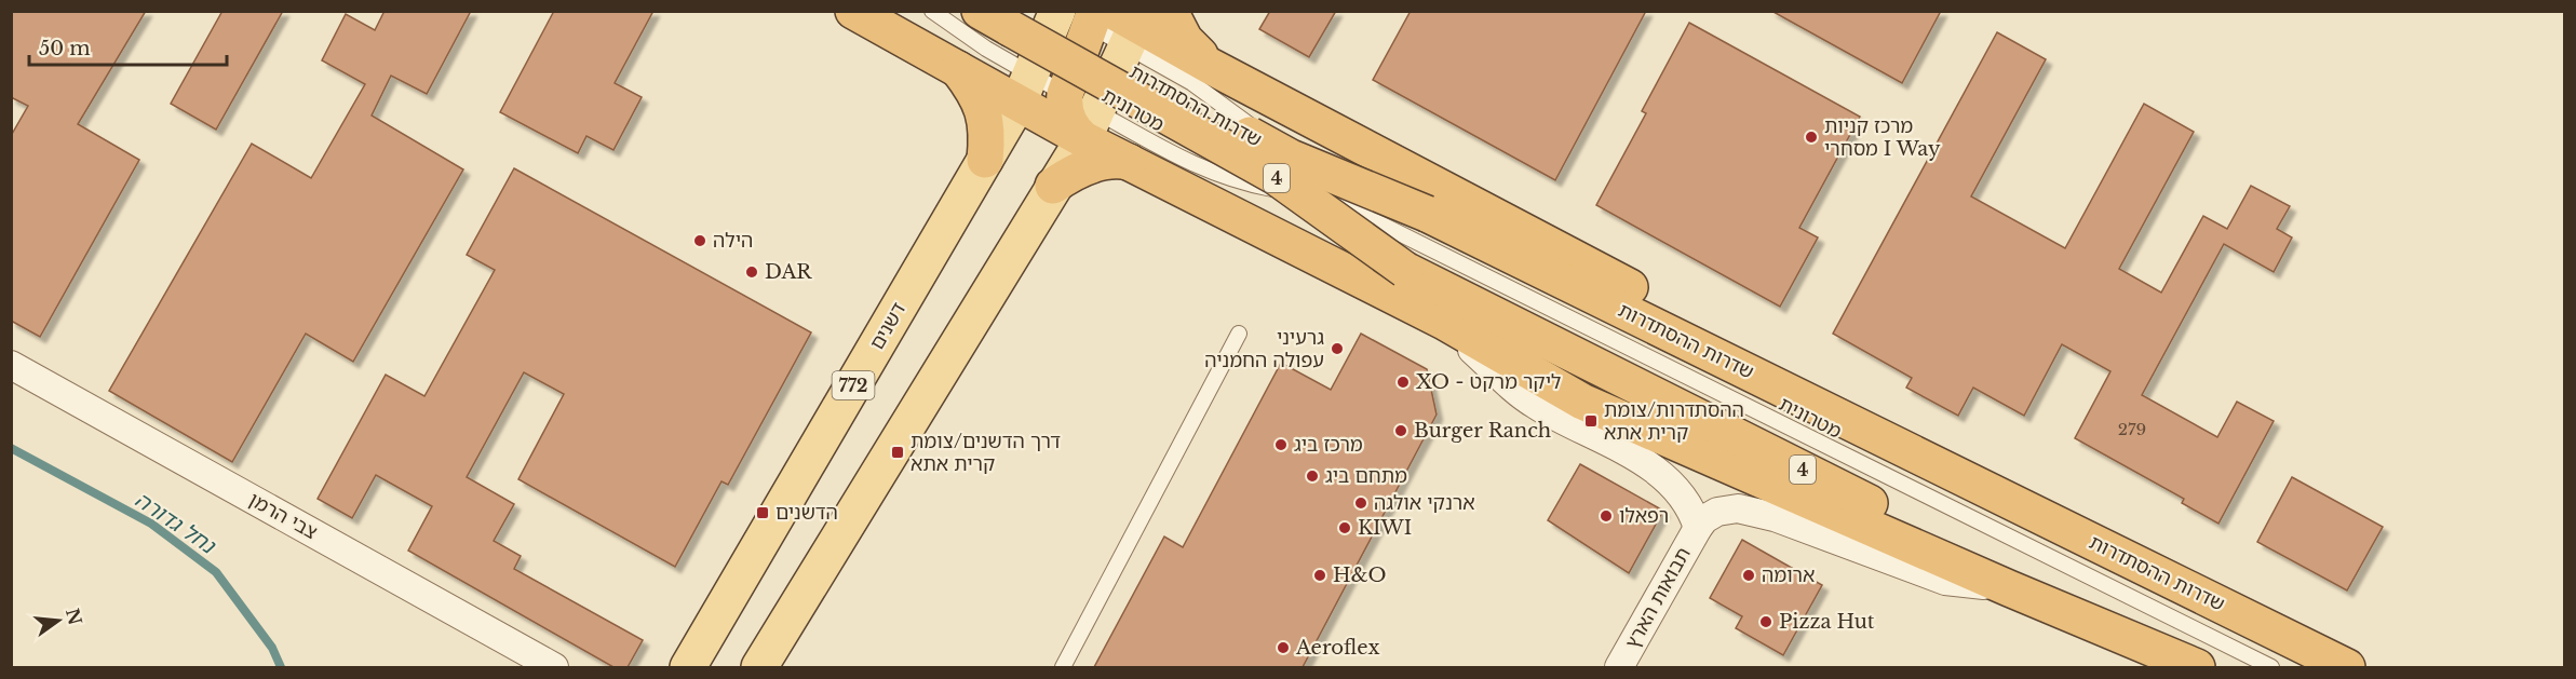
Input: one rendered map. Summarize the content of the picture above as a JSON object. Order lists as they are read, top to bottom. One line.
{"streets":{"highway":["שדרות ההסתדרות","4"],"main road":["דשנים","772"],"street":["צבי הרמן","תבואות הארץ"],"lane":["מטרונית"]},"crossings":[["מטרונית","דשנים"]],"water":["נחל גדורה"],"places":{"other":["מרכז קניות מסחרי I Way","הילה","DAR","גרעיני עפולה החמניה","XO - ליקר מרקט","Burger Ranch","מרכז ביג","מתחם ביג","ארנקי אולגה","רפאלו","KIWI","H&O","ארומה","Pizza Hut","Aeroflex"],"transit":["ההסתדרות/צומת קרית אתא","דרך הדשנים/צומת קרית אתא","הדשנים"]},"house_numbers":["279"],"scale_bar":"50 m","north":"right"}
